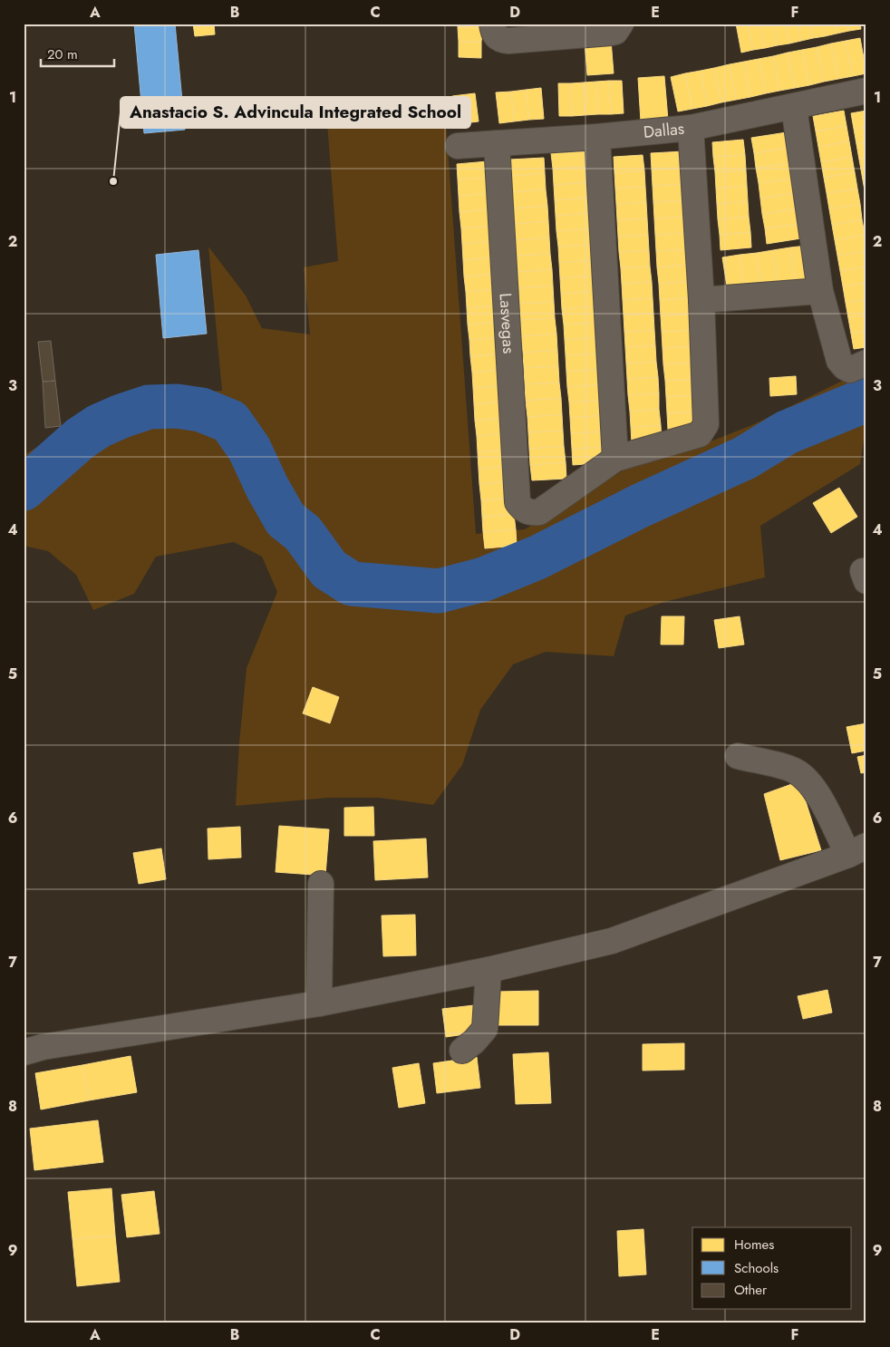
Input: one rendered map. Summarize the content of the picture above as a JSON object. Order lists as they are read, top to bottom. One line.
{"streets":{"street":["Dallas","Lasvegas"]},"crossings":[["Dallas","Lasvegas"]],"places":["Anastacio S. Advincula Integrated School"],"legend":["Homes","Schools","Other"],"scale_bar":"20 m","grid":{"columns":["A","B","C","D","E","F"],"rows":["1","2","3","4","5","6","7","8","9"]}}
